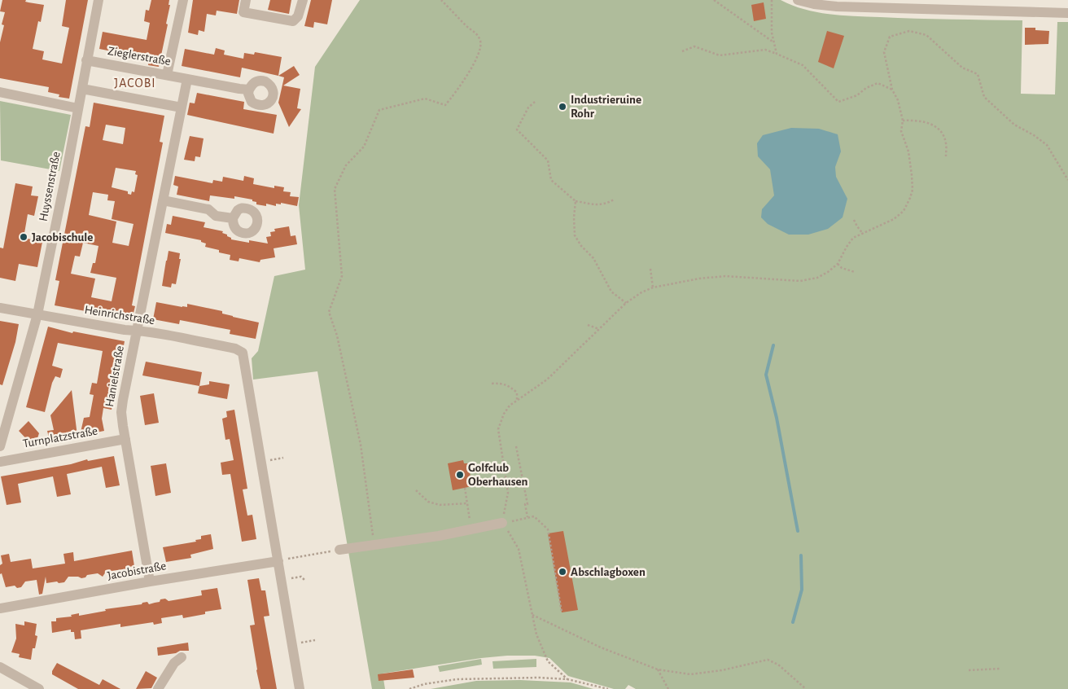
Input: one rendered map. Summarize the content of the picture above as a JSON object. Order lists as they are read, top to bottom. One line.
{"streets":{"street":["Zieglerstraße","Huyssenstraße","Heinrichstraße","Hanielstraße","Turnplatzstraße","Jacobistraße"]},"crossings":[["Zieglerstraße","Huyssenstraße"],["Huyssenstraße","Heinrichstraße"],["Heinrichstraße","Hanielstraße"],["Heinrichstraße","Jacobistraße"],["Hanielstraße","Turnplatzstraße"],["Hanielstraße","Jacobistraße"]],"districts":["JACOBI"],"places":["Industrieruine Rohr","Jacobischule","Golfclub Oberhausen","Abschlagboxen"]}
